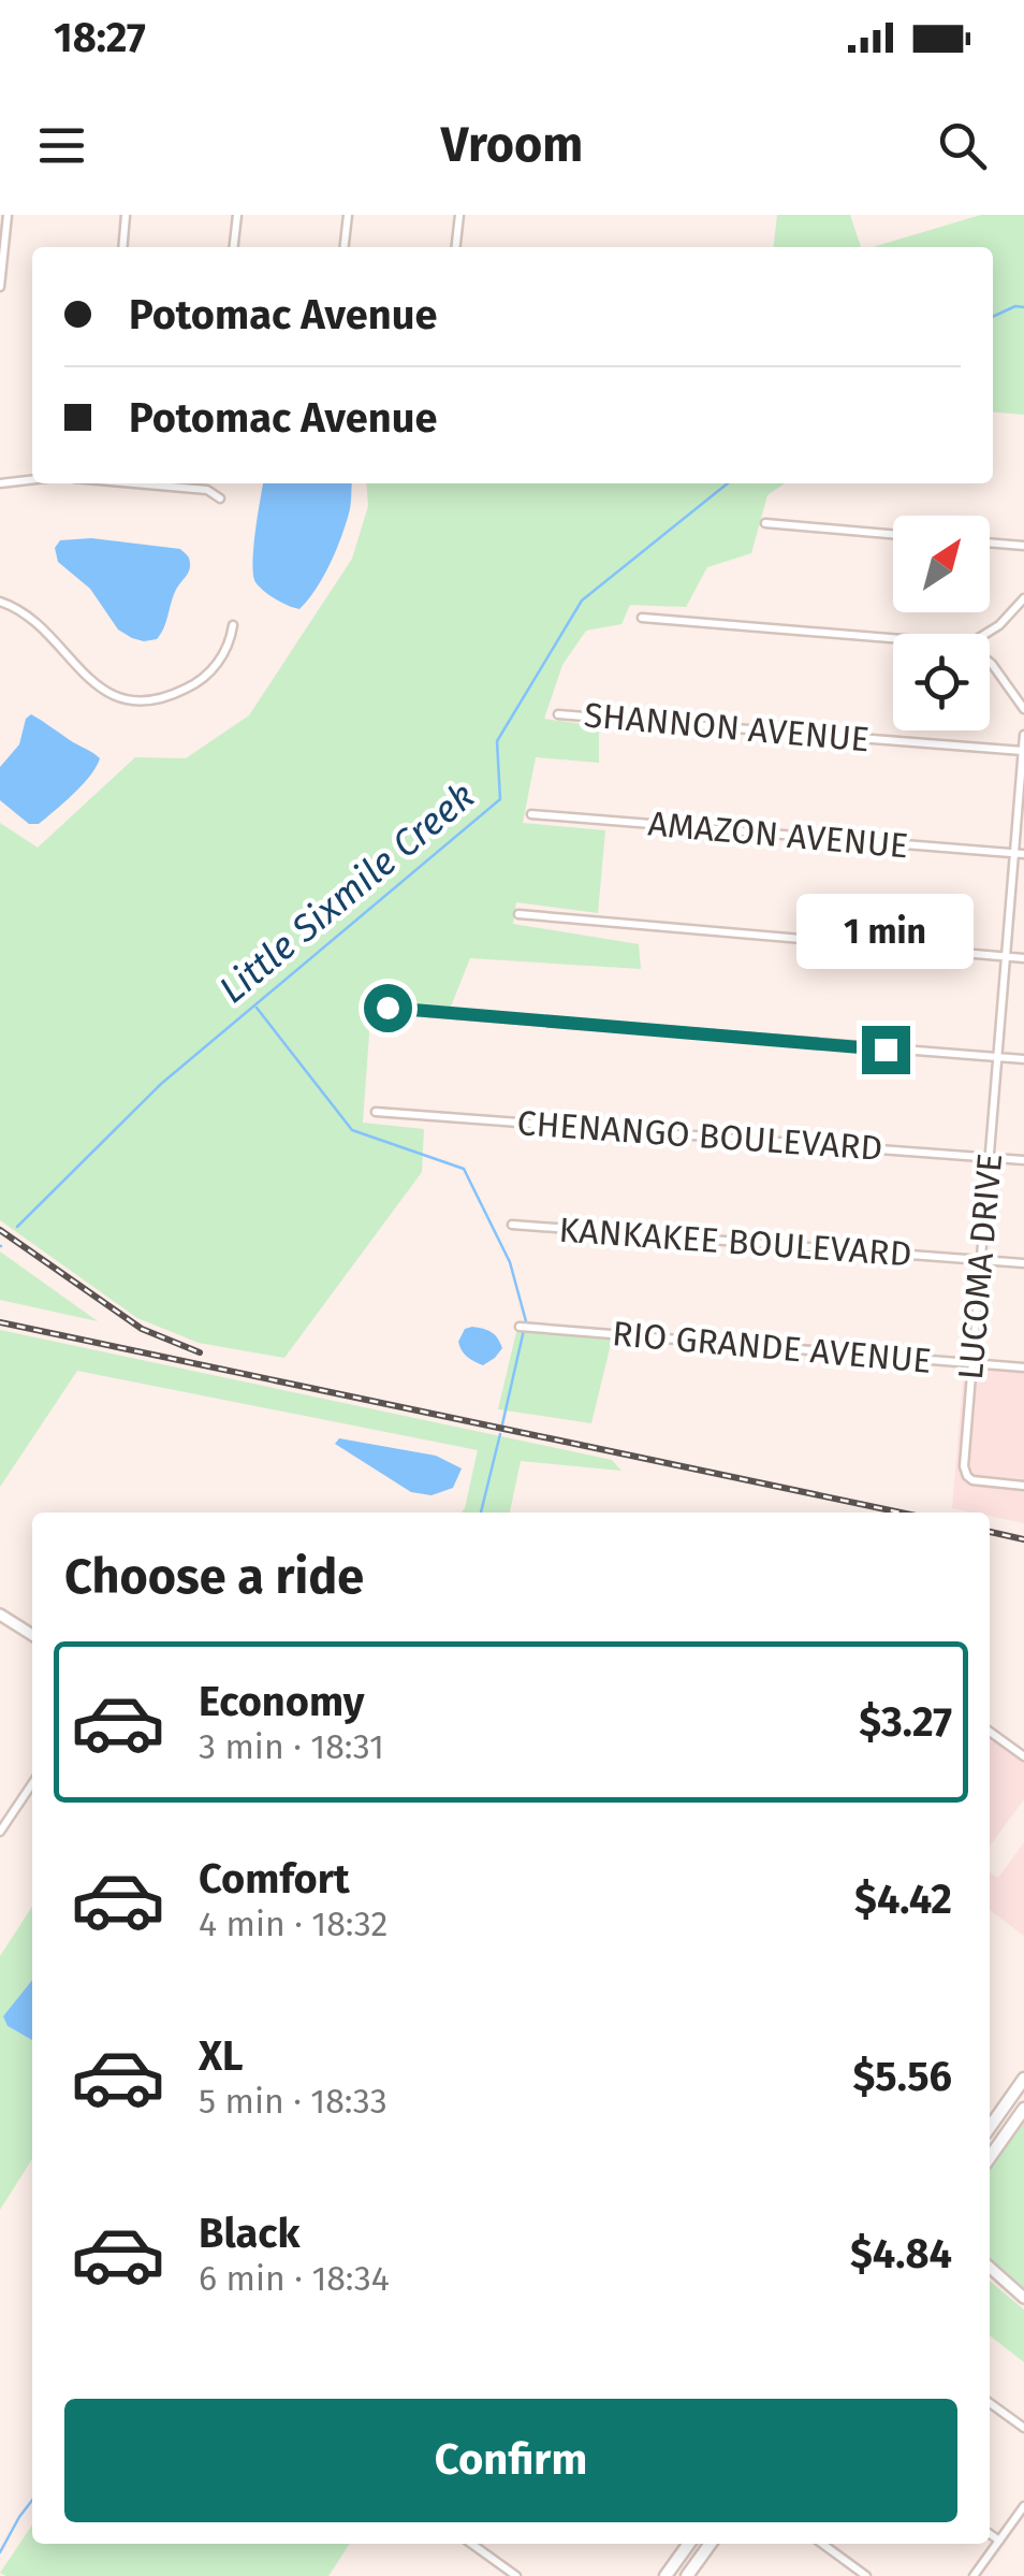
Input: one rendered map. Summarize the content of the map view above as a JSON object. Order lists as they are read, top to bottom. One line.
{"streets":{"street":["SHANNON AVENUE","AMAZON AVENUE","CHENANGO BOULEVARD","KANKAKEE BOULEVARD","LUCOMA DRIVE","RIO GRANDE AVENUE"]},"crossings":[["SHANNON AVENUE","LUCOMA DRIVE"],["AMAZON AVENUE","LUCOMA DRIVE"],["CHENANGO BOULEVARD","LUCOMA DRIVE"],["KANKAKEE BOULEVARD","LUCOMA DRIVE"],["LUCOMA DRIVE","RIO GRANDE AVENUE"]],"water":["Little Sixmile Creek"],"north":"top right","page":{"status":"18:27","header":"Vroom","banner":["Potomac Avenue","Potomac Avenue"],"bubble":"1 min","heading":"Choose a ride","list":[{"name":"Economy","note":"3 min · 18:31","value":"$3.27"},{"name":"Comfort","note":"4 min · 18:32","value":"$4.42"},{"name":"XL","note":"5 min · 18:33","value":"$5.56"},{"name":"Black","note":"6 min · 18:34","value":"$4.84"}],"buttons":"Confirm"}}
